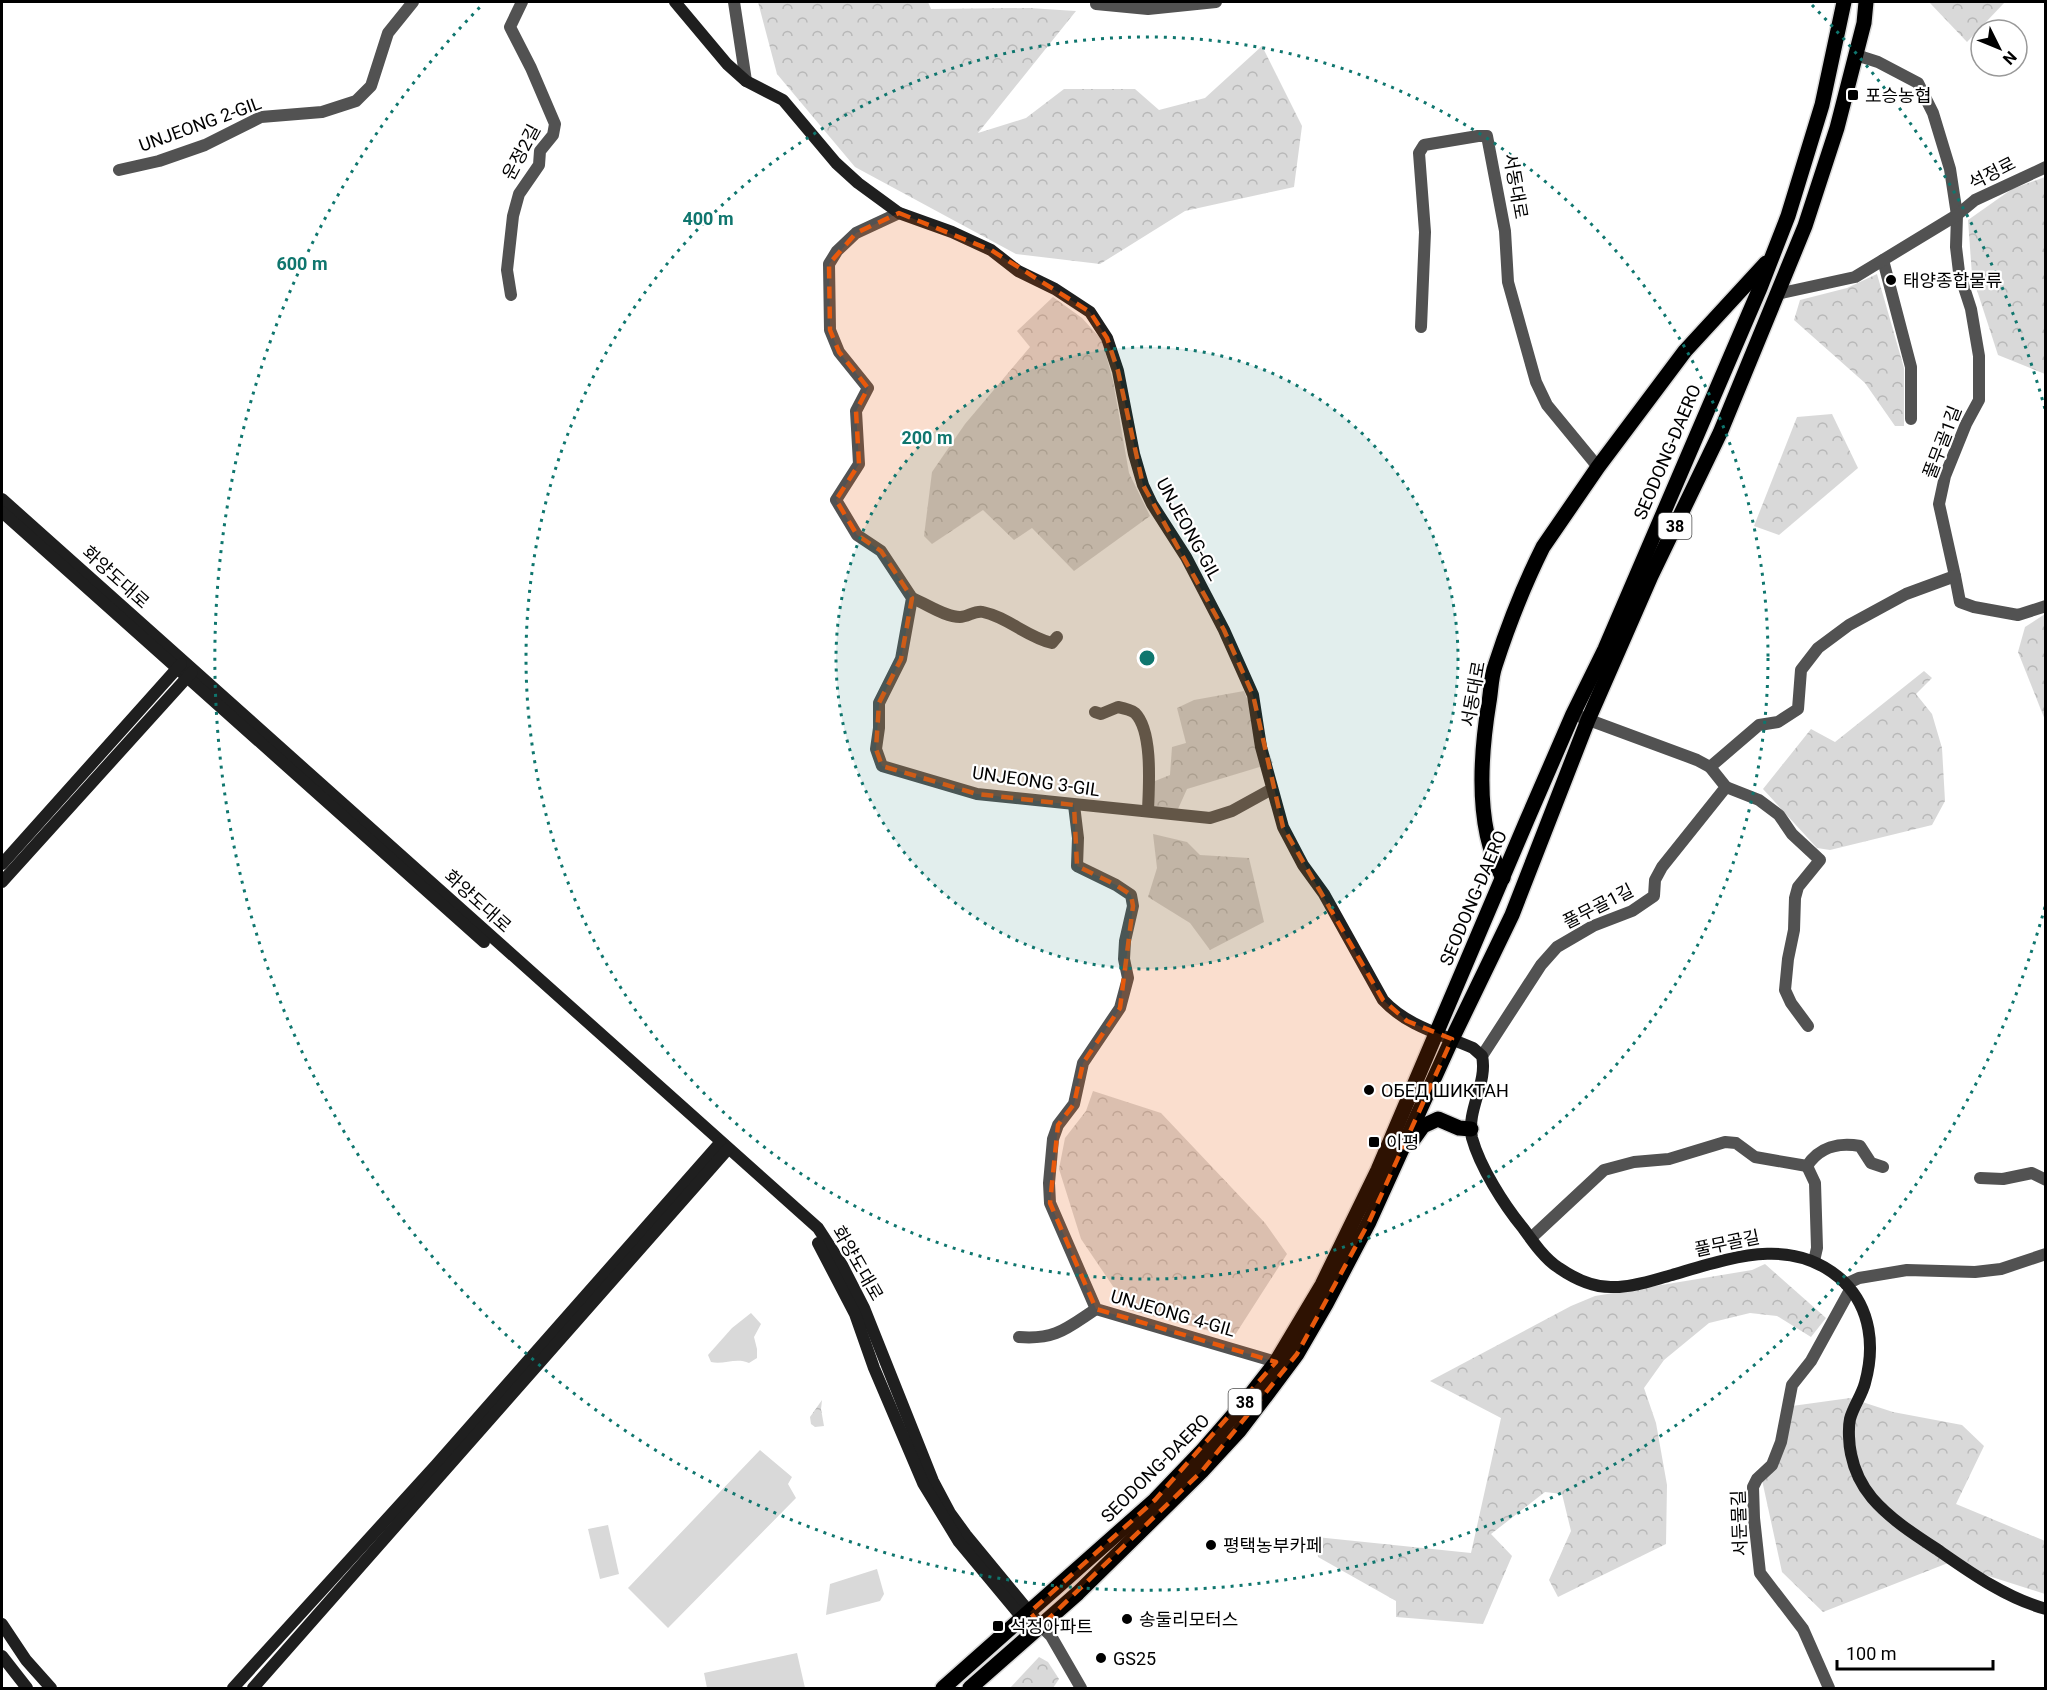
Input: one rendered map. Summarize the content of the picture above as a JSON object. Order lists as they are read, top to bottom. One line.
{"streets":{"main road":["서동대로","SEODONG-DAERO","38"],"street":["UNJEONG 2-GIL","운정2길","석정로","풀무골1길","UNJEONG-GIL","화양도대로","UNJEONG 3-GIL","풀무골길","UNJEONG 4-GIL","서둔물길"]},"crossings":[["석정로","풀무골1길"],["서동대로","SEODONG-DAERO"],["풀무골1길","SEODONG-DAERO"],["풀무골1길","풀무골길"],["SEODONG-DAERO","UNJEONG-GIL"],["SEODONG-DAERO","화양도대로"],["SEODONG-DAERO","UNJEONG 4-GIL"],["UNJEONG-GIL","UNJEONG 3-GIL"],["UNJEONG 3-GIL","UNJEONG 4-GIL"],["풀무골길","서둔물길"]],"places":{"transit":["포승농협","이평","석정아파트"],"other":["태양종합물류","ОБЕД ШИКТАН","평택농부카페","송둘리모터스","GS25"]},"scale_bar":"100 m","north":"bottom right","rings":["400 m","600 m","200 m"]}
